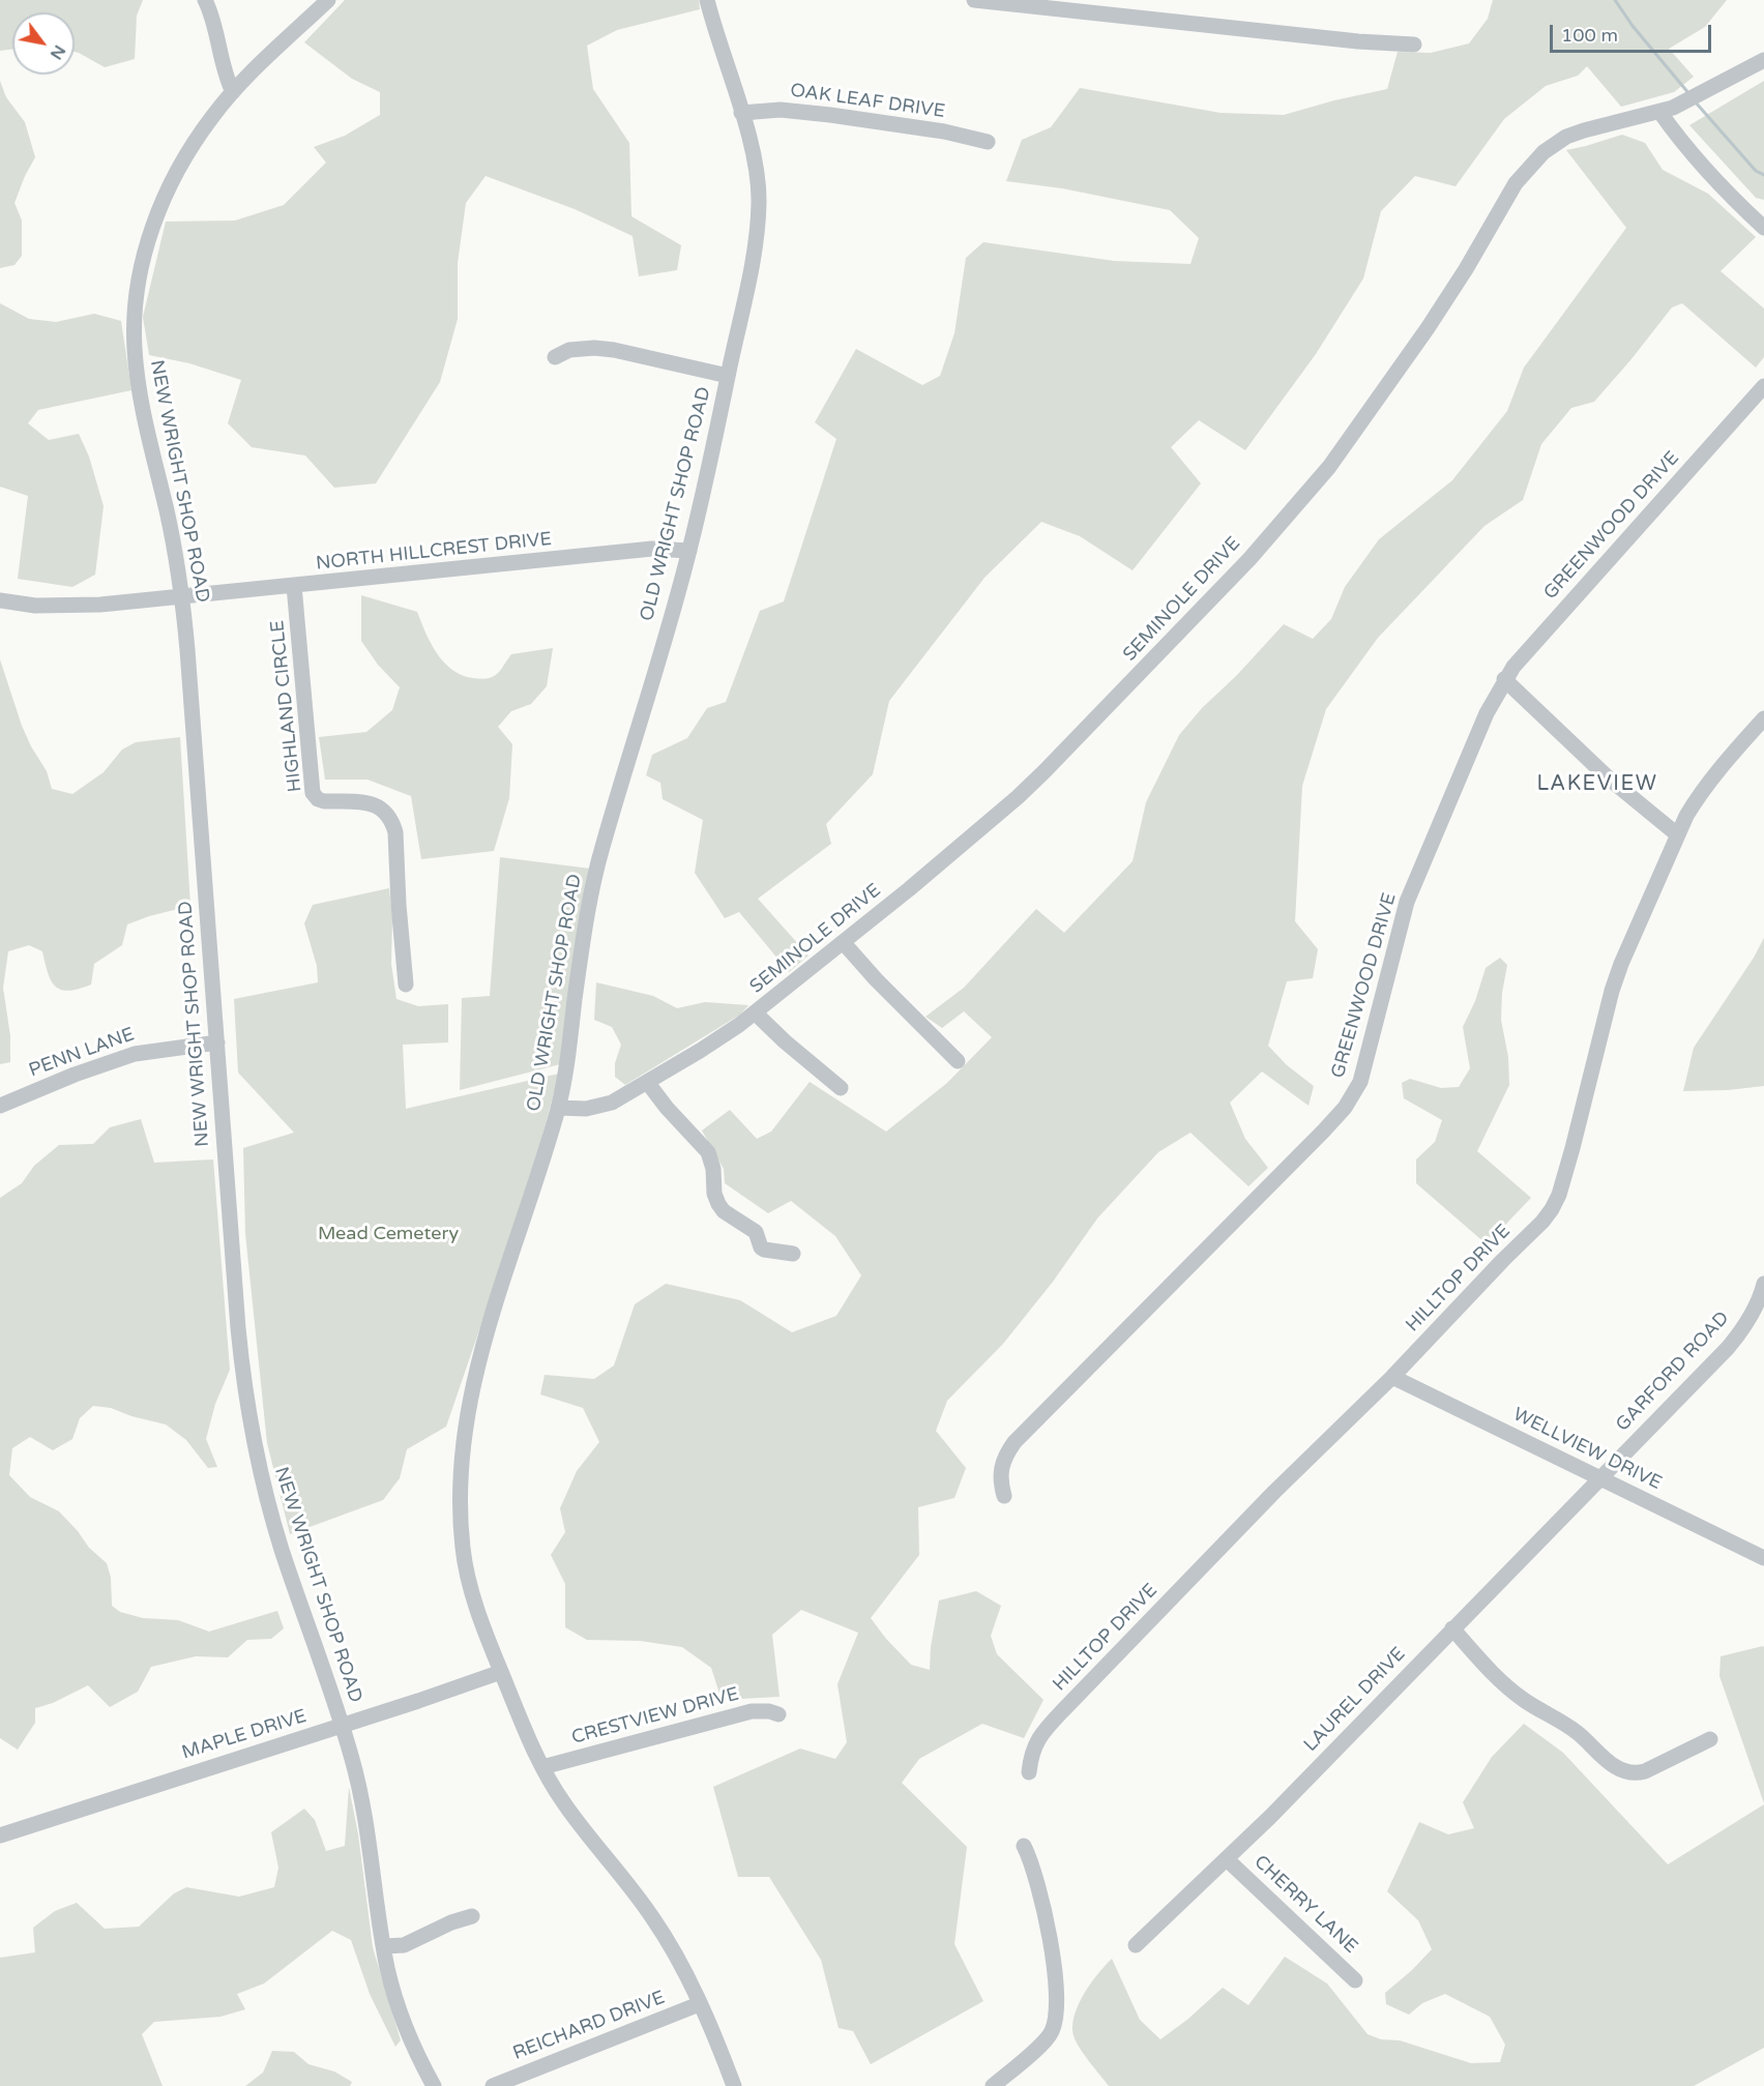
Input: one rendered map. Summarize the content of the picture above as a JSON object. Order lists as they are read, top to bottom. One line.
{"streets":{"street":["OAK LEAF DRIVE","NEW WRIGHT SHOP ROAD","OLD WRIGHT SHOP ROAD","GREENWOOD DRIVE","NORTH HILLCREST DRIVE","SEMINOLE DRIVE","HIGHLAND CIRCLE","PENN LANE","HILLTOP DRIVE","GARFORD ROAD","WELLVIEW DRIVE","LAUREL DRIVE","CRESTVIEW DRIVE","MAPLE DRIVE","CHERRY LANE","REICHARD DRIVE"]},"crossings":[["OAK LEAF DRIVE","OLD WRIGHT SHOP ROAD"],["NEW WRIGHT SHOP ROAD","NORTH HILLCREST DRIVE"],["NEW WRIGHT SHOP ROAD","PENN LANE"],["NEW WRIGHT SHOP ROAD","MAPLE DRIVE"],["OLD WRIGHT SHOP ROAD","NORTH HILLCREST DRIVE"],["OLD WRIGHT SHOP ROAD","SEMINOLE DRIVE"],["OLD WRIGHT SHOP ROAD","CRESTVIEW DRIVE"],["OLD WRIGHT SHOP ROAD","MAPLE DRIVE"],["OLD WRIGHT SHOP ROAD","REICHARD DRIVE"],["NORTH HILLCREST DRIVE","HIGHLAND CIRCLE"],["HILLTOP DRIVE","WELLVIEW DRIVE"],["GARFORD ROAD","WELLVIEW DRIVE"],["GARFORD ROAD","LAUREL DRIVE"],["WELLVIEW DRIVE","LAUREL DRIVE"],["LAUREL DRIVE","CHERRY LANE"]],"districts":["LAKEVIEW"],"parks":["Mead Cemetery"],"scale_bar":"100 m","north":"bottom right"}
